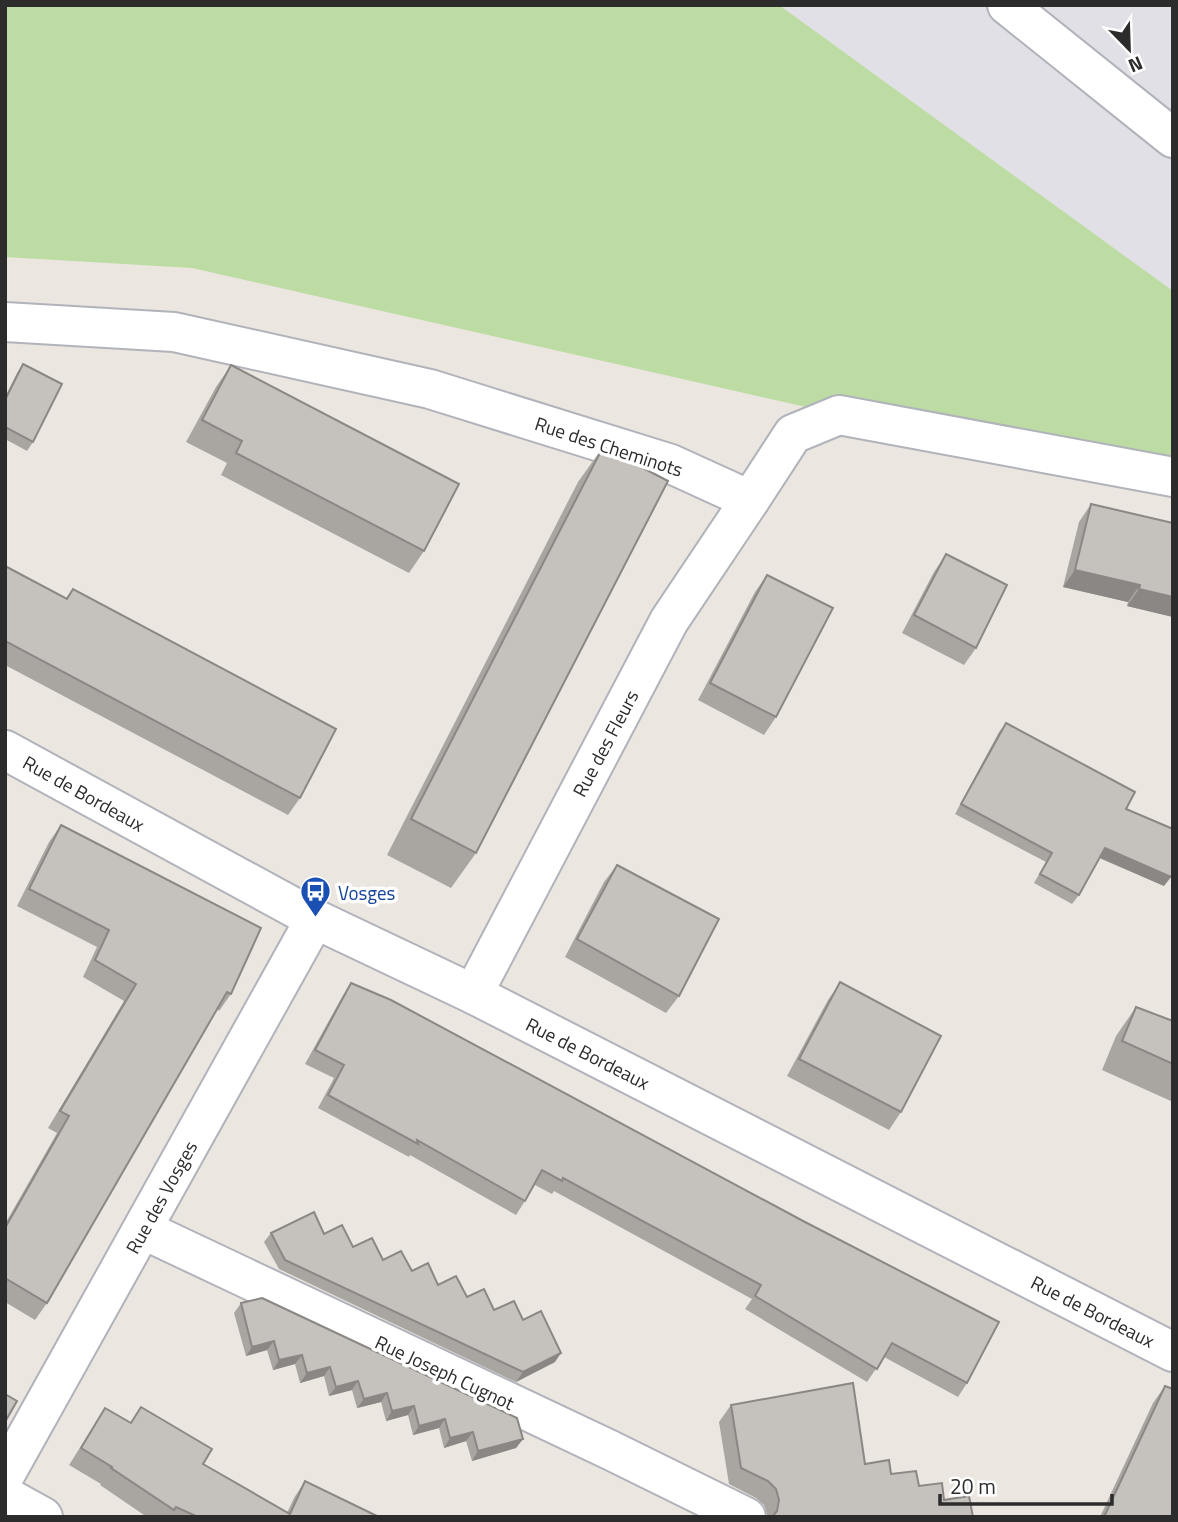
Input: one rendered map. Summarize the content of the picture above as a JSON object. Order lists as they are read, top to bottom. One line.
{"streets":{"street":["Rue des Cheminots","Rue des Fleurs","Rue de Bordeaux","Rue des Vosges","Rue Joseph Cugnot"]},"crossings":[["Rue des Cheminots","Rue des Fleurs"],["Rue des Fleurs","Rue de Bordeaux"],["Rue de Bordeaux","Rue des Vosges"],["Rue des Vosges","Rue Joseph Cugnot"]],"places":{"bus stop":["Vosges"]},"scale_bar":"20 m","north":"bottom right"}
